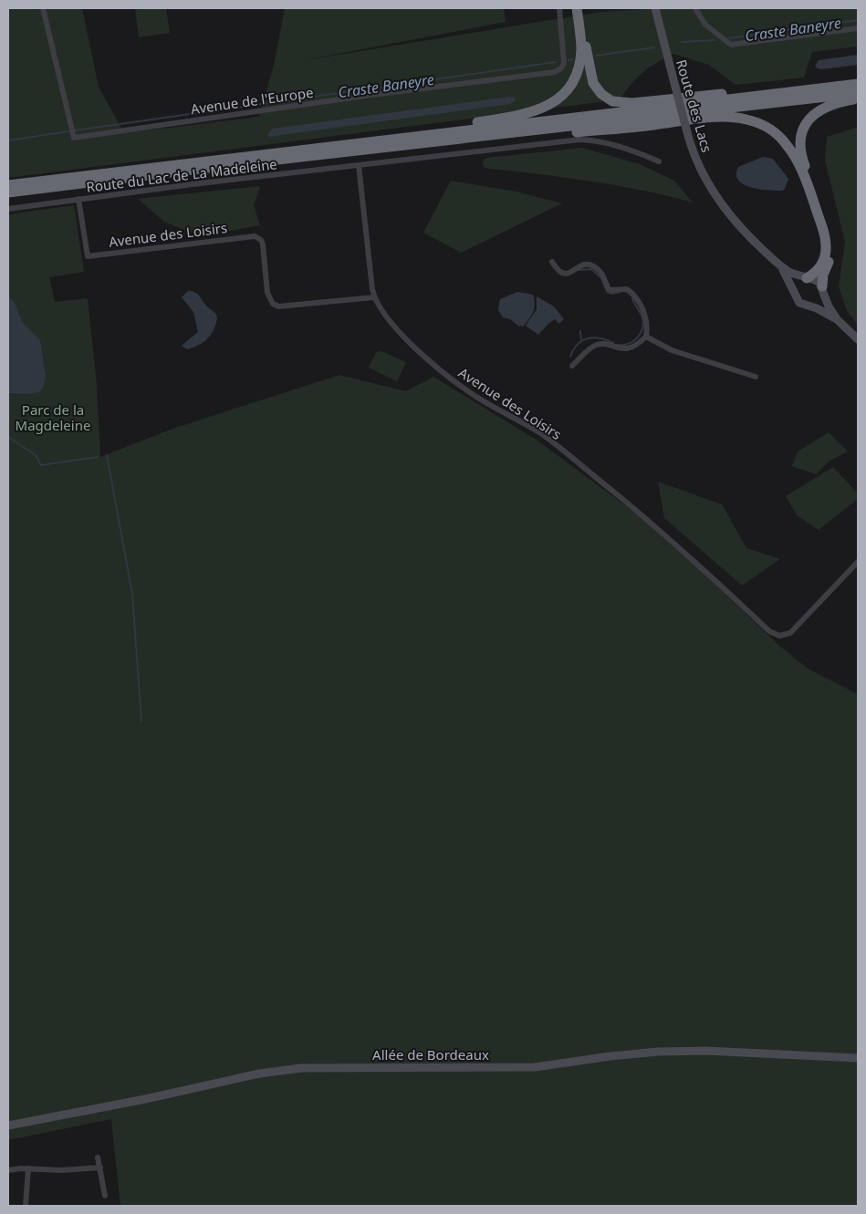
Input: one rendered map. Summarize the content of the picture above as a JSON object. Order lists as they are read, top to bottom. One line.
{"streets":{"main road":["Route des Lacs","Allée de Bordeaux"],"street":["Avenue de l'Europe","Route du Lac de La Madeleine","Avenue des Loisirs"]},"crossings":[["Route du Lac de La Madeleine","Avenue des Loisirs"]],"water":["Craste Baneyre"],"parks":["Parc de la Magdeleine"]}
